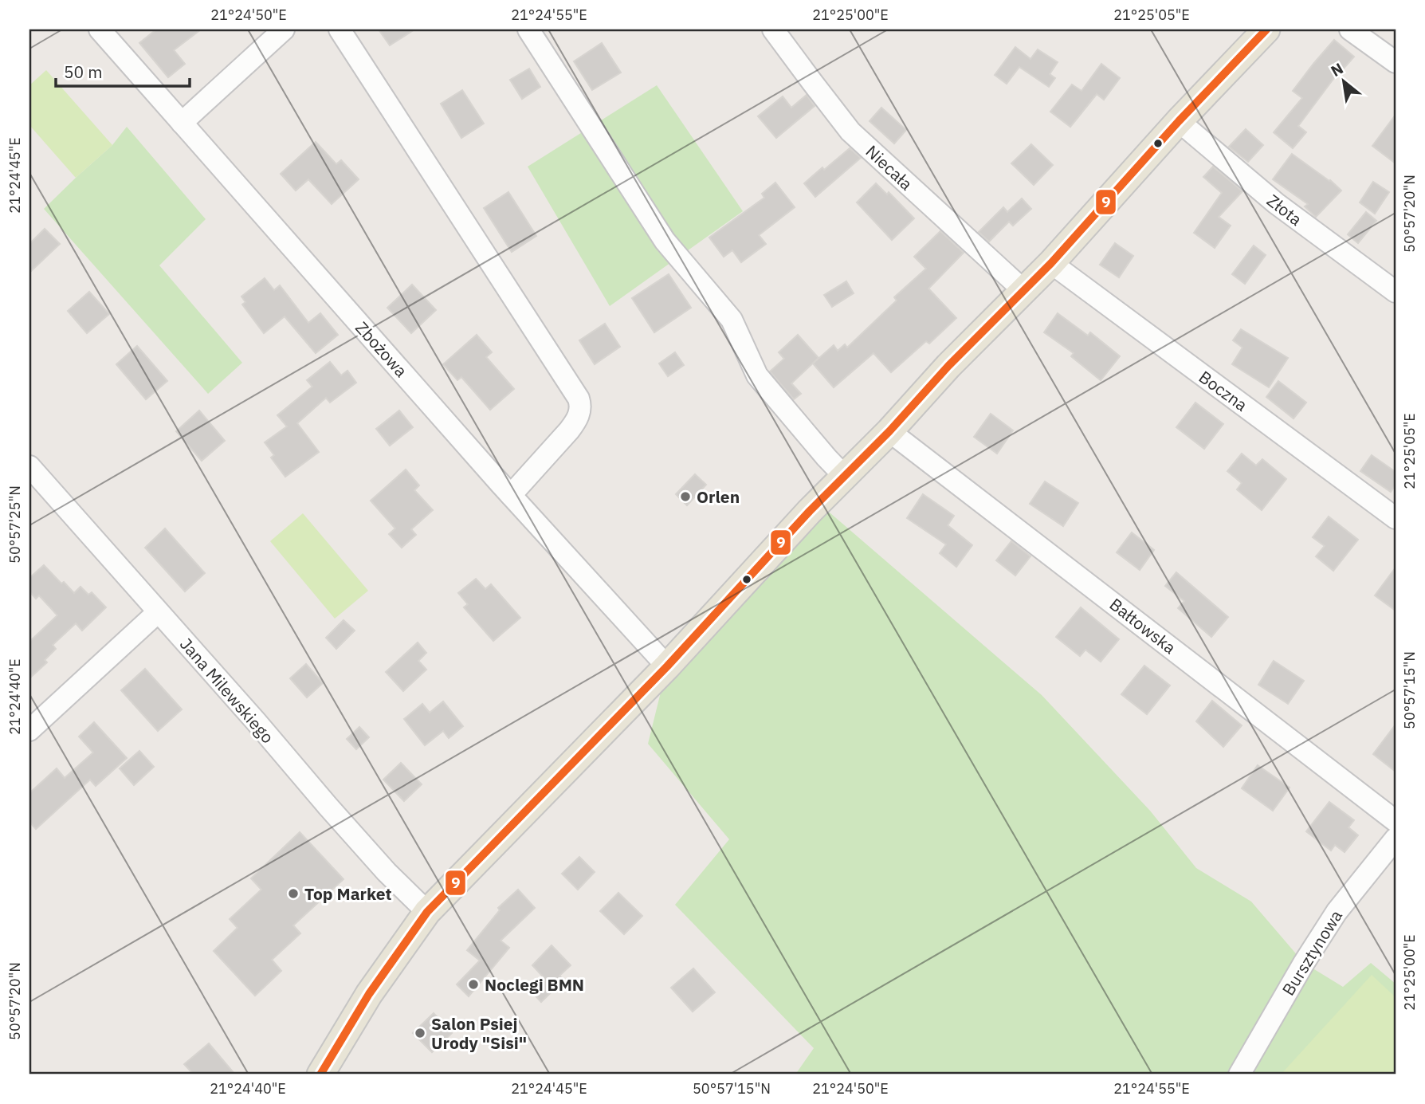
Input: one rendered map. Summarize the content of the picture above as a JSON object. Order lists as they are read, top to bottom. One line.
{"streets":{"street":["Niecała","Złota","Zbożowa","Boczna","Bałtowska","Jana Milewskiego","Bursztynowa"]},"places":["Orlen","Top Market","Noclegi BMN","Salon Psiej Urody \"Sisi\""],"lines":["transit line 9"],"scale_bar":"50 m","north":"top left","coordinates":["21°24'50\"E","21°24'55\"E","21°25'00\"E","21°25'05\"E","21°24'45\"E","50°57'20\"N","50°57'25\"N","50°57'15\"N","21°24'40\"E"]}
